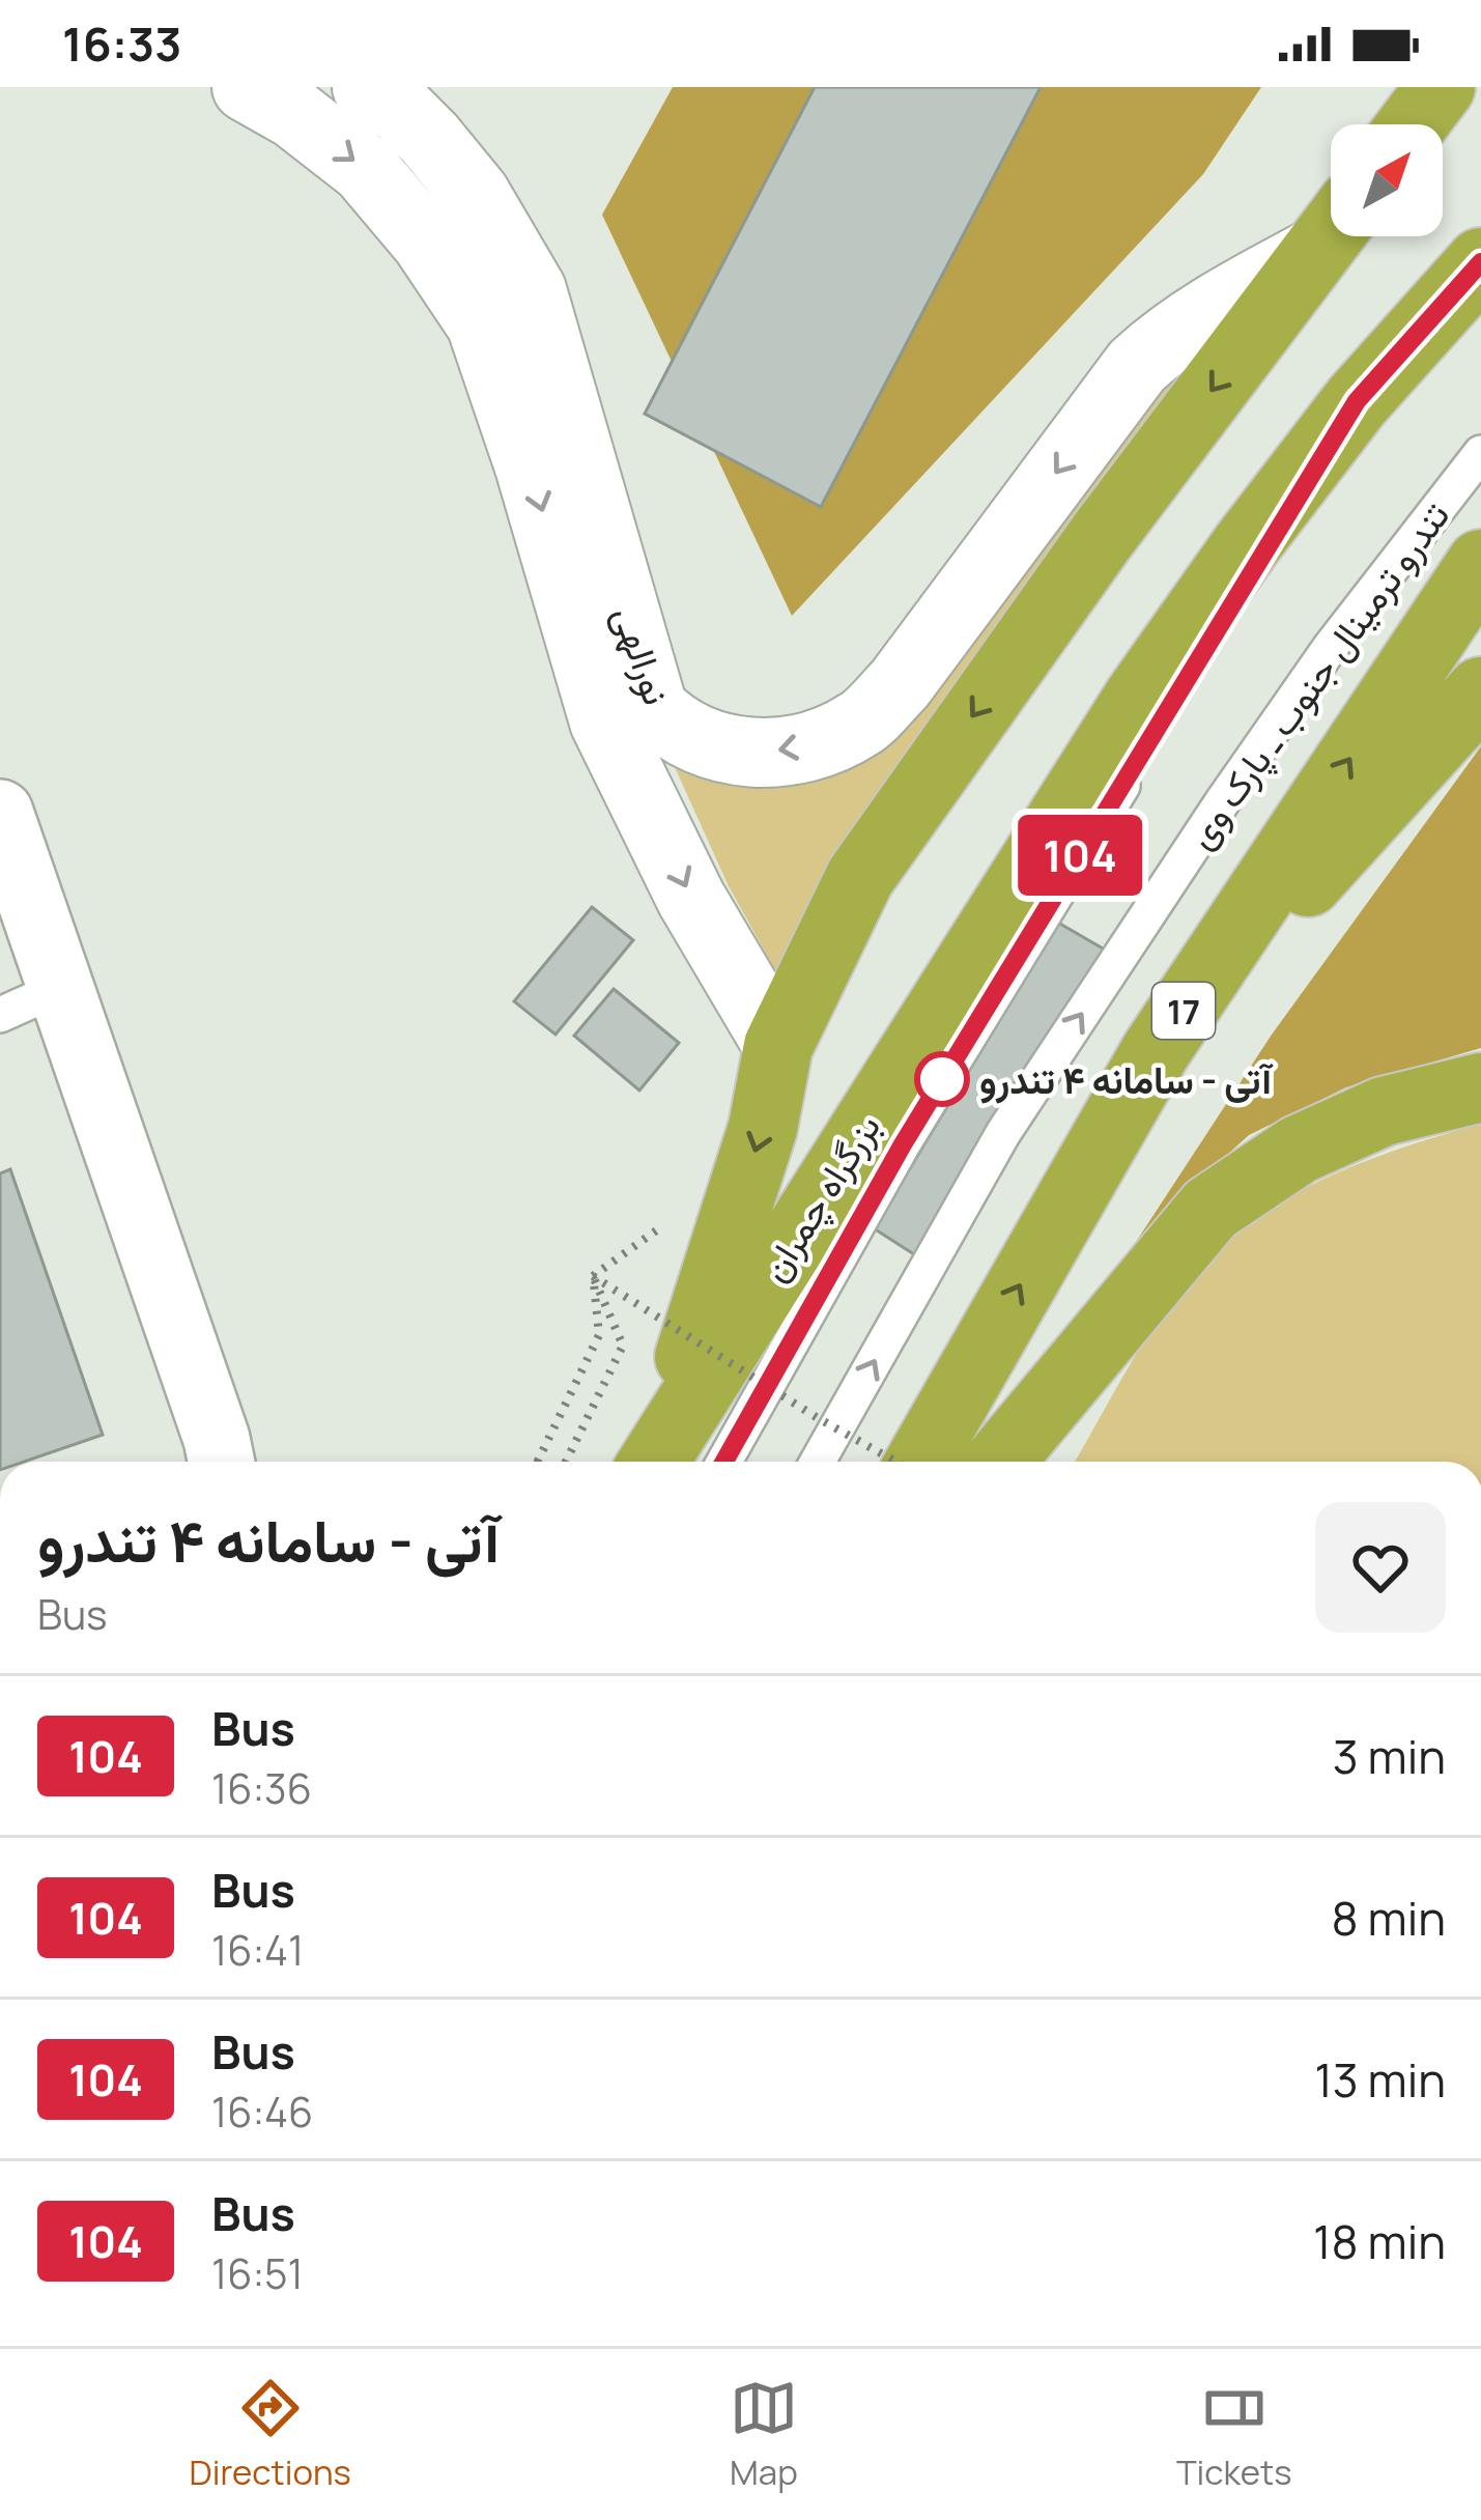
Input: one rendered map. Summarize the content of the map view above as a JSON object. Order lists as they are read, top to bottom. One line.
{"streets":{"highway":["17","بزرگراه چمران"],"street":["نورالهی"],"lane":["تندرو ترمینال جنوب ـ پارک وی"]},"one_way":["تندرو ترمینال جنوب ـ پارک وی"],"places":["آتی - سامانه ۴ تندرو"],"lines":["bus line 104"],"north":"top right","page":{"status":"16:33","on_map":"104","heading":["آتی - سامانه ۴ تندرو","Bus"],"list":[{"mark":"104","name":"Bus","note":"16:36","value":"3 min"},{"mark":"104","name":"Bus","note":"16:41","value":"8 min"},{"mark":"104","name":"Bus","note":"16:46","value":"13 min"},{"mark":"104","name":"Bus","note":"16:51","value":"18 min"}],"tabs":["Directions","Map","Tickets"]}}
